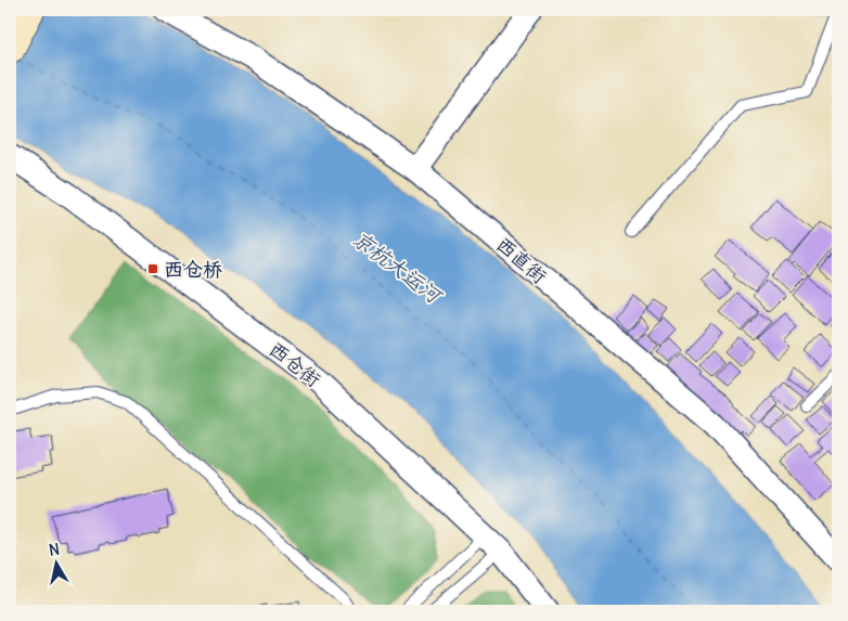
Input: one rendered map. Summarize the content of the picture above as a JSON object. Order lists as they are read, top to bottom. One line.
{"streets":{"street":["西直街","西仓街"]},"water":["京杭大运河"],"places":{"transit":["西仓桥"]},"north":"top"}
